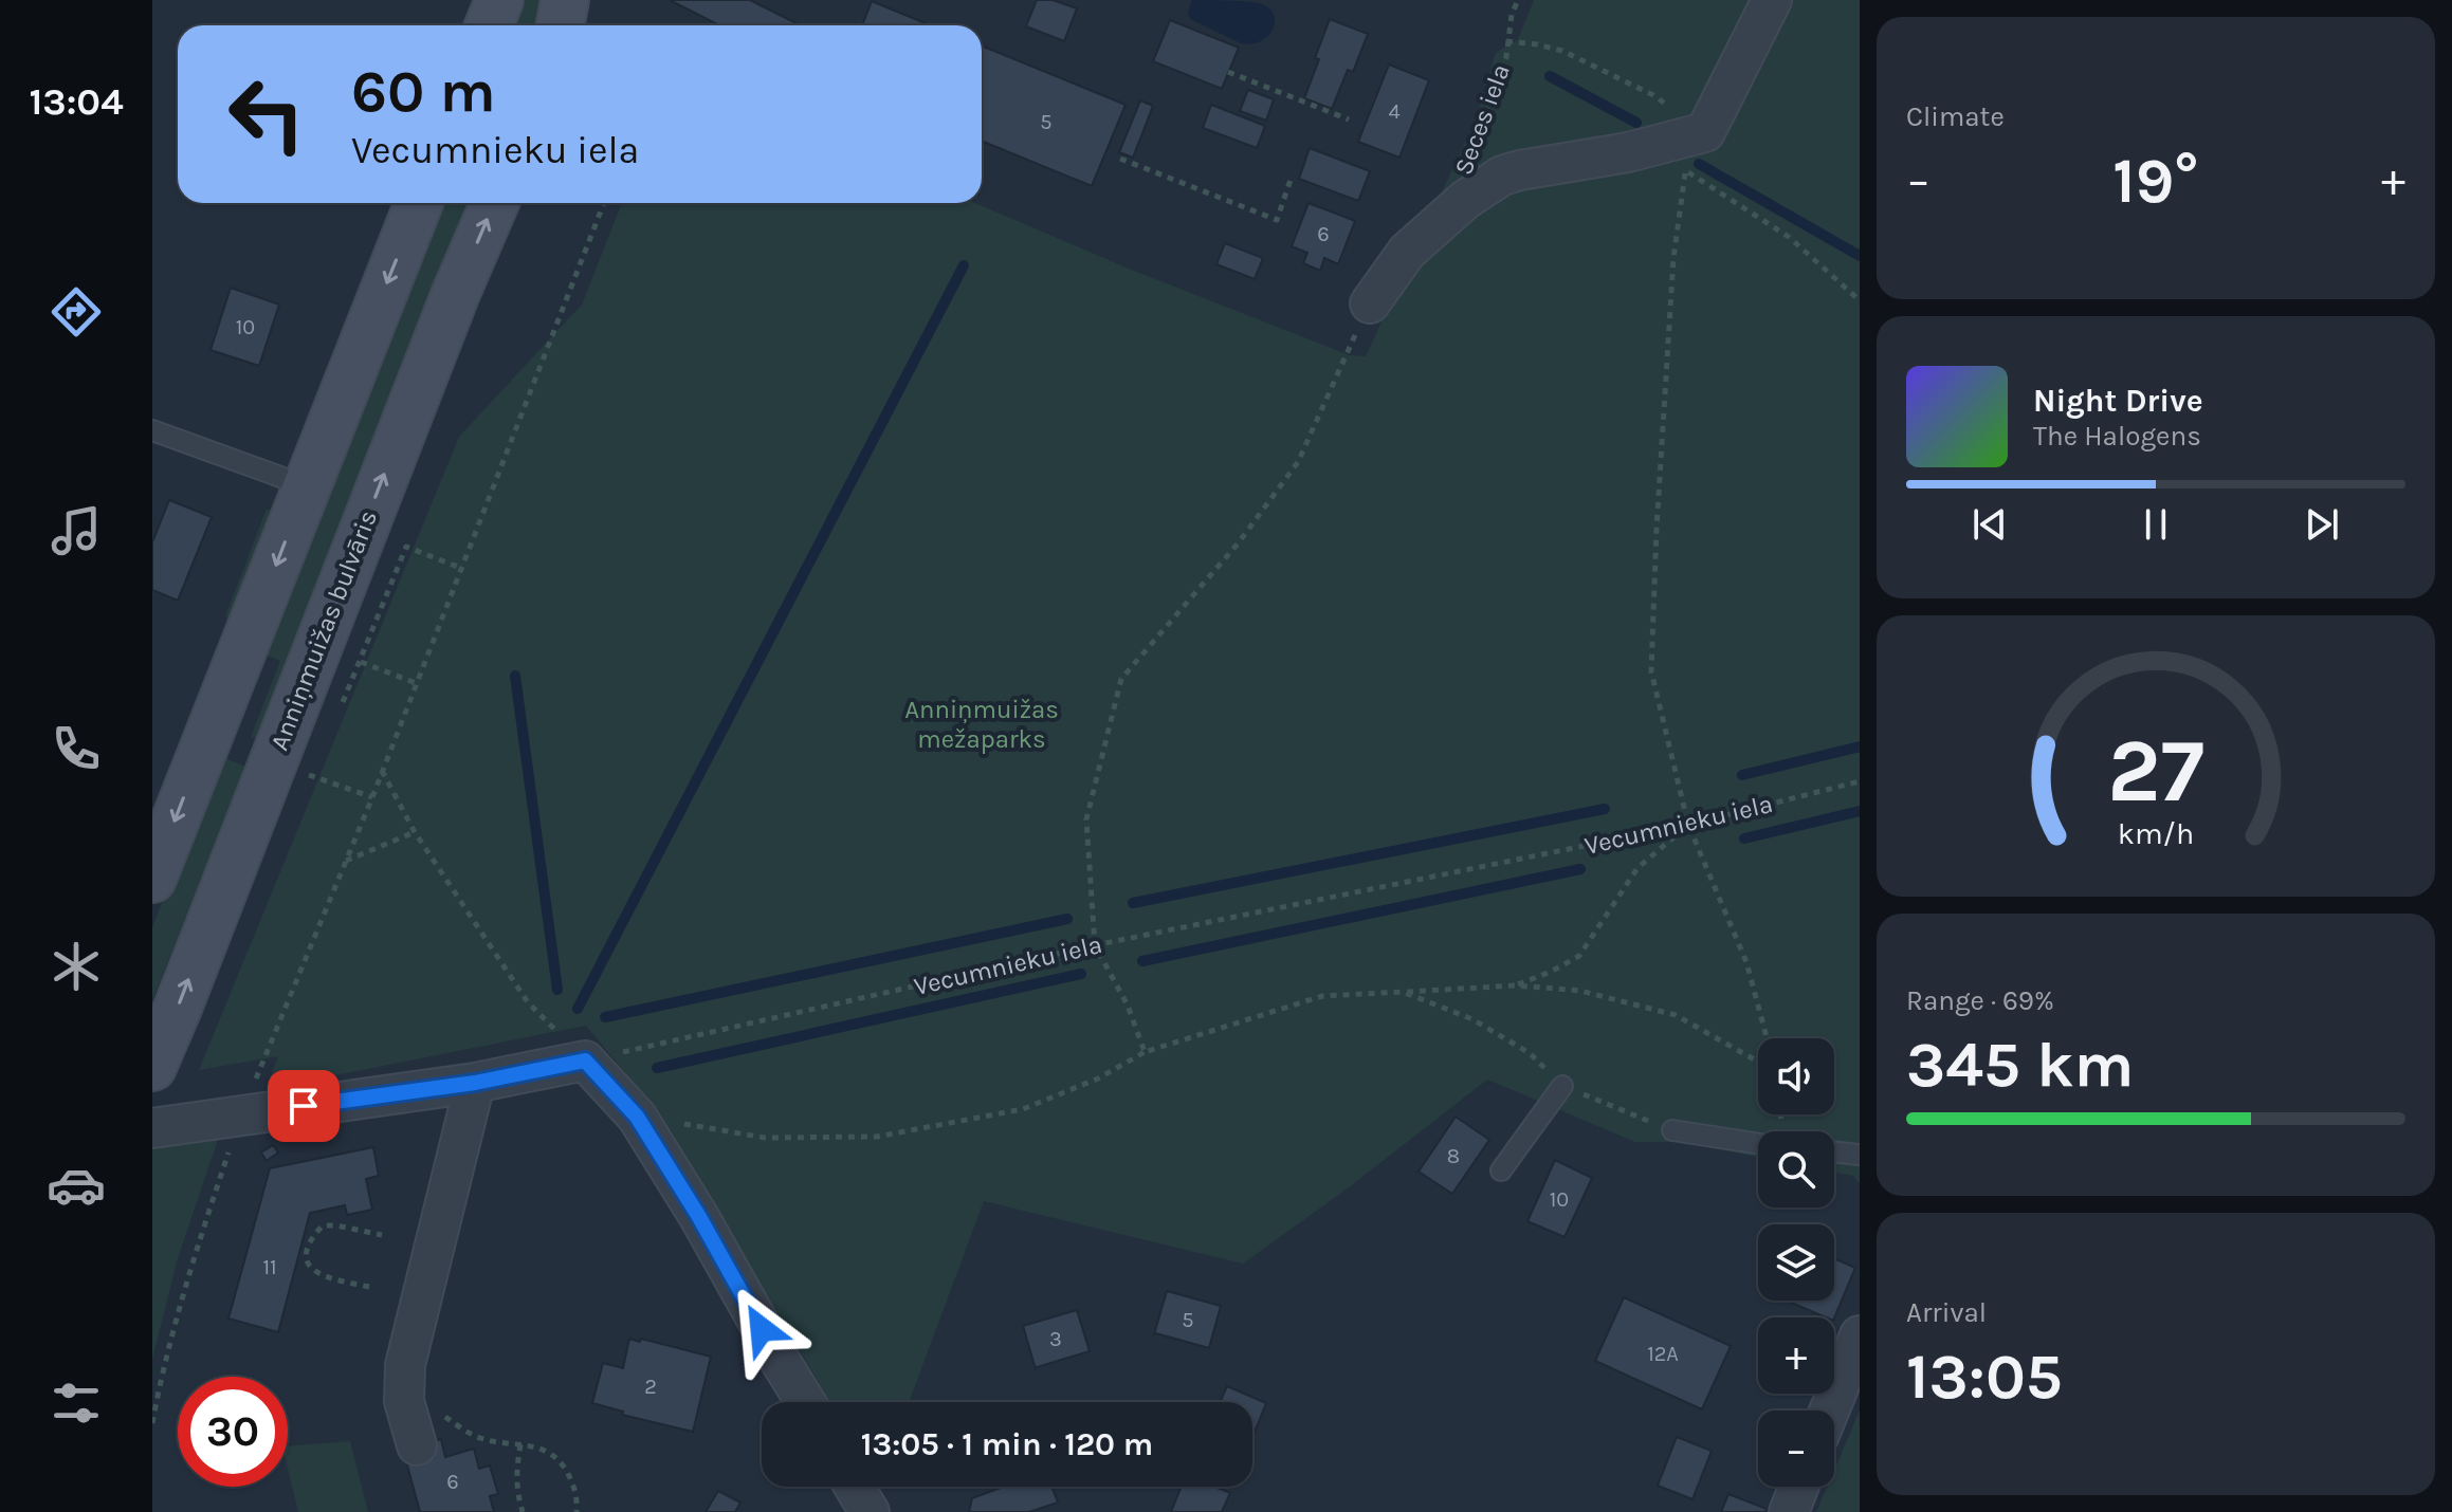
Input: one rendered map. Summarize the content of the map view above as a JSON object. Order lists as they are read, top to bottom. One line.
{"streets":{"street":["Seces iela","Anniņmuižas bulvāris"],"path":["Vecumnieku iela"]},"parks":["Anniņmuižas mežaparks"],"house_numbers":["4","5","6","10","8","10","11","5","3","12A","2","6"],"page":{"tabs":"13:04","tile":["Climate",["Range · 69%","345 km"],["Arrival","13:05"]],"turn":["60 m","Vecumnieku iela"],"heat":["−","19°","+"],"song":["Night Drive","The Halogens"],"map_buttons":["+","−"],"limit":"30","trip":"13:05 · 1 min · 120 m","gauge":["27","km/h"]}}
